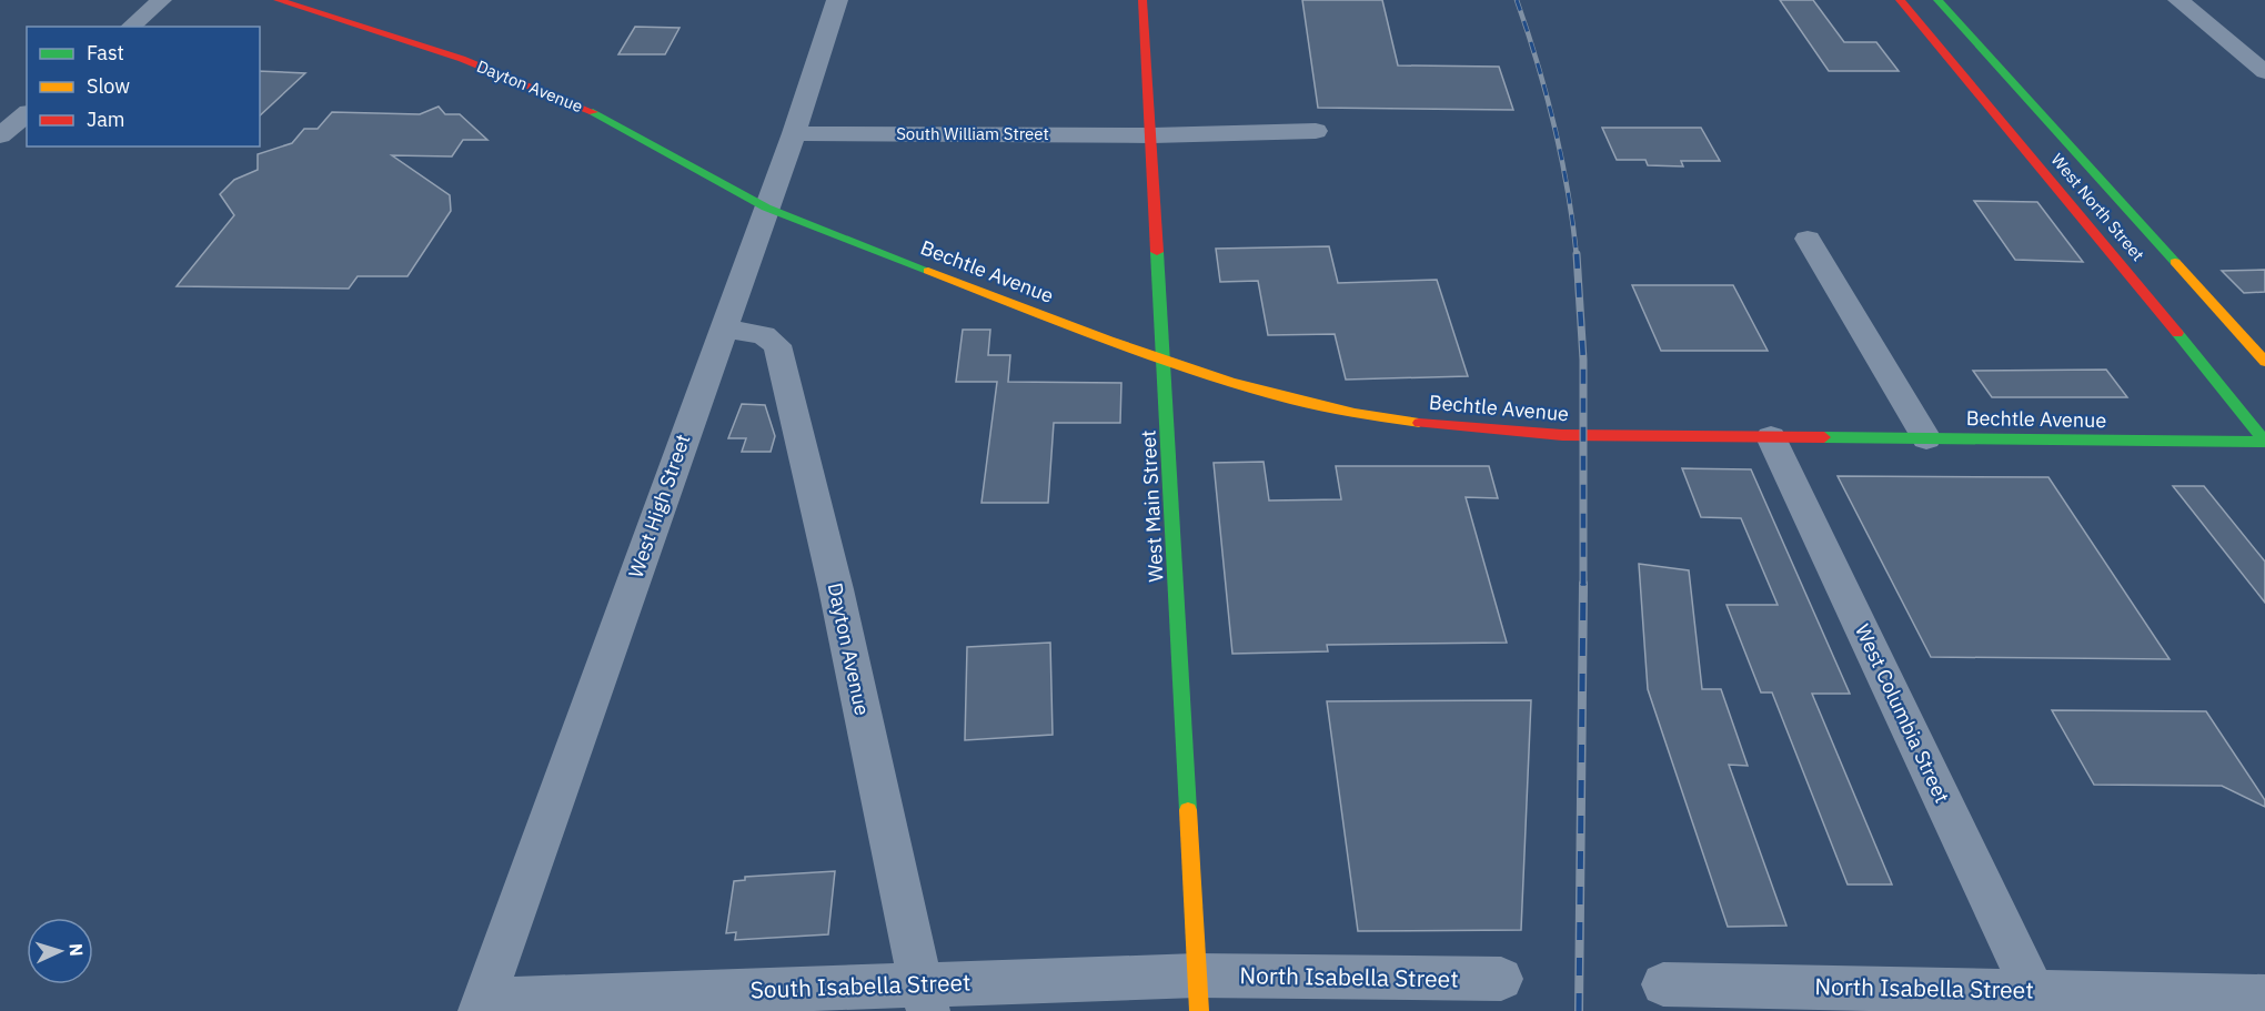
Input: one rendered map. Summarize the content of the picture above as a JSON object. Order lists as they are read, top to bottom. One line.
{"streets":{"main road":["Dayton Avenue","West North Street","Bechtle Avenue","West Main Street"],"street":["South William Street","West High Street","West Columbia Street","North Isabella Street","South Isabella Street"]},"crossings":[["Dayton Avenue","Bechtle Avenue"],["Dayton Avenue","West High Street"],["Dayton Avenue","South Isabella Street"],["South William Street","West High Street"],["South William Street","West Main Street"],["West North Street","Bechtle Avenue"],["Bechtle Avenue","West High Street"],["Bechtle Avenue","West Main Street"],["Bechtle Avenue","West Columbia Street"],["West High Street","South Isabella Street"],["West Main Street","North Isabella Street"],["West Main Street","South Isabella Street"],["West Columbia Street","North Isabella Street"],["North Isabella Street","South Isabella Street"]],"legend":["Fast","Slow","Jam"],"north":"right"}
